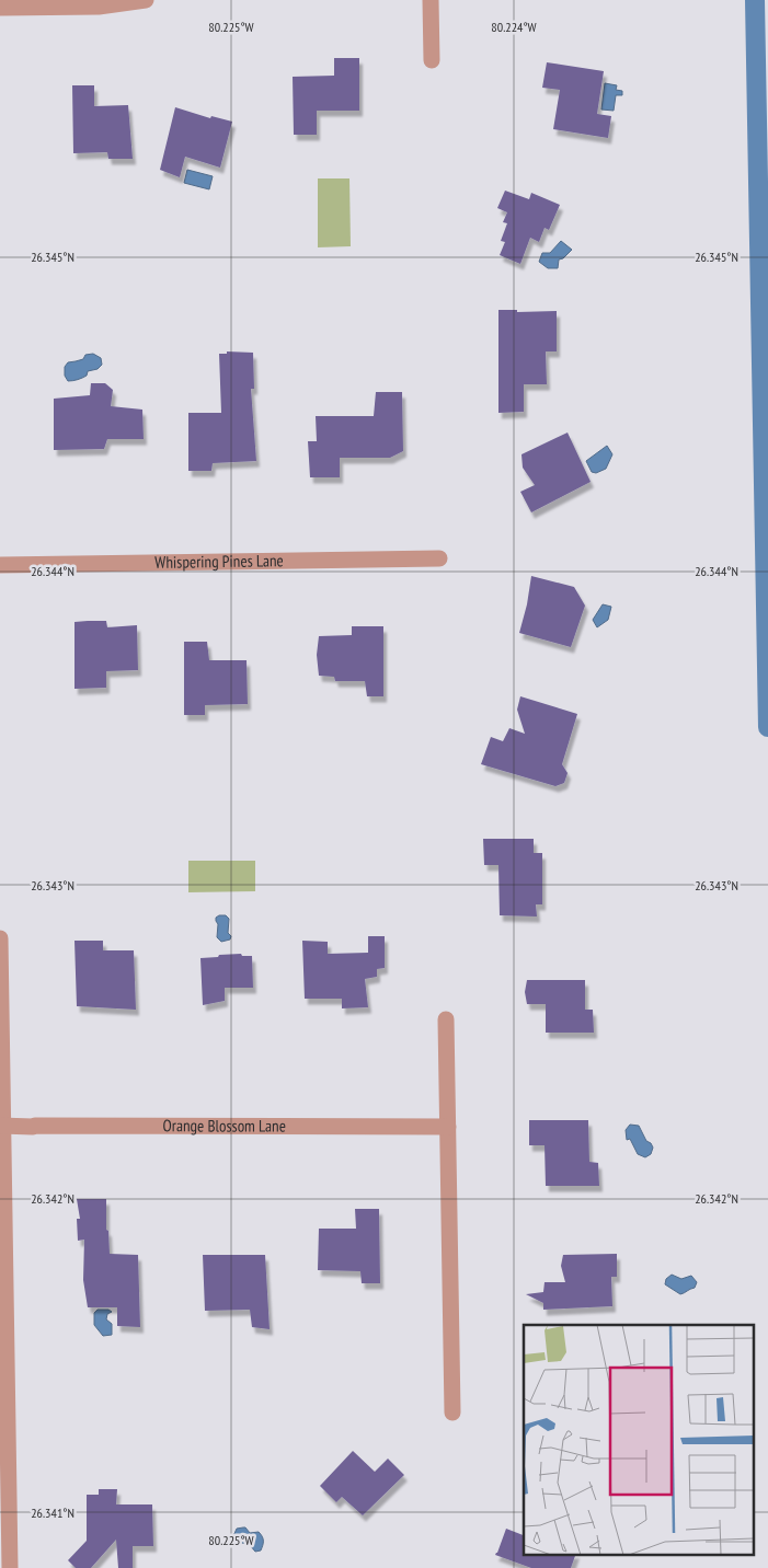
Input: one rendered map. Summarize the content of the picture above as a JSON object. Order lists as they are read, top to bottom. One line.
{"streets":{"street":["Whispering Pines Lane","Orange Blossom Lane"]},"coordinates":["80.225°W","80.224°W","26.345°N","26.344°N","26.343°N","26.342°N","26.341°N"]}
